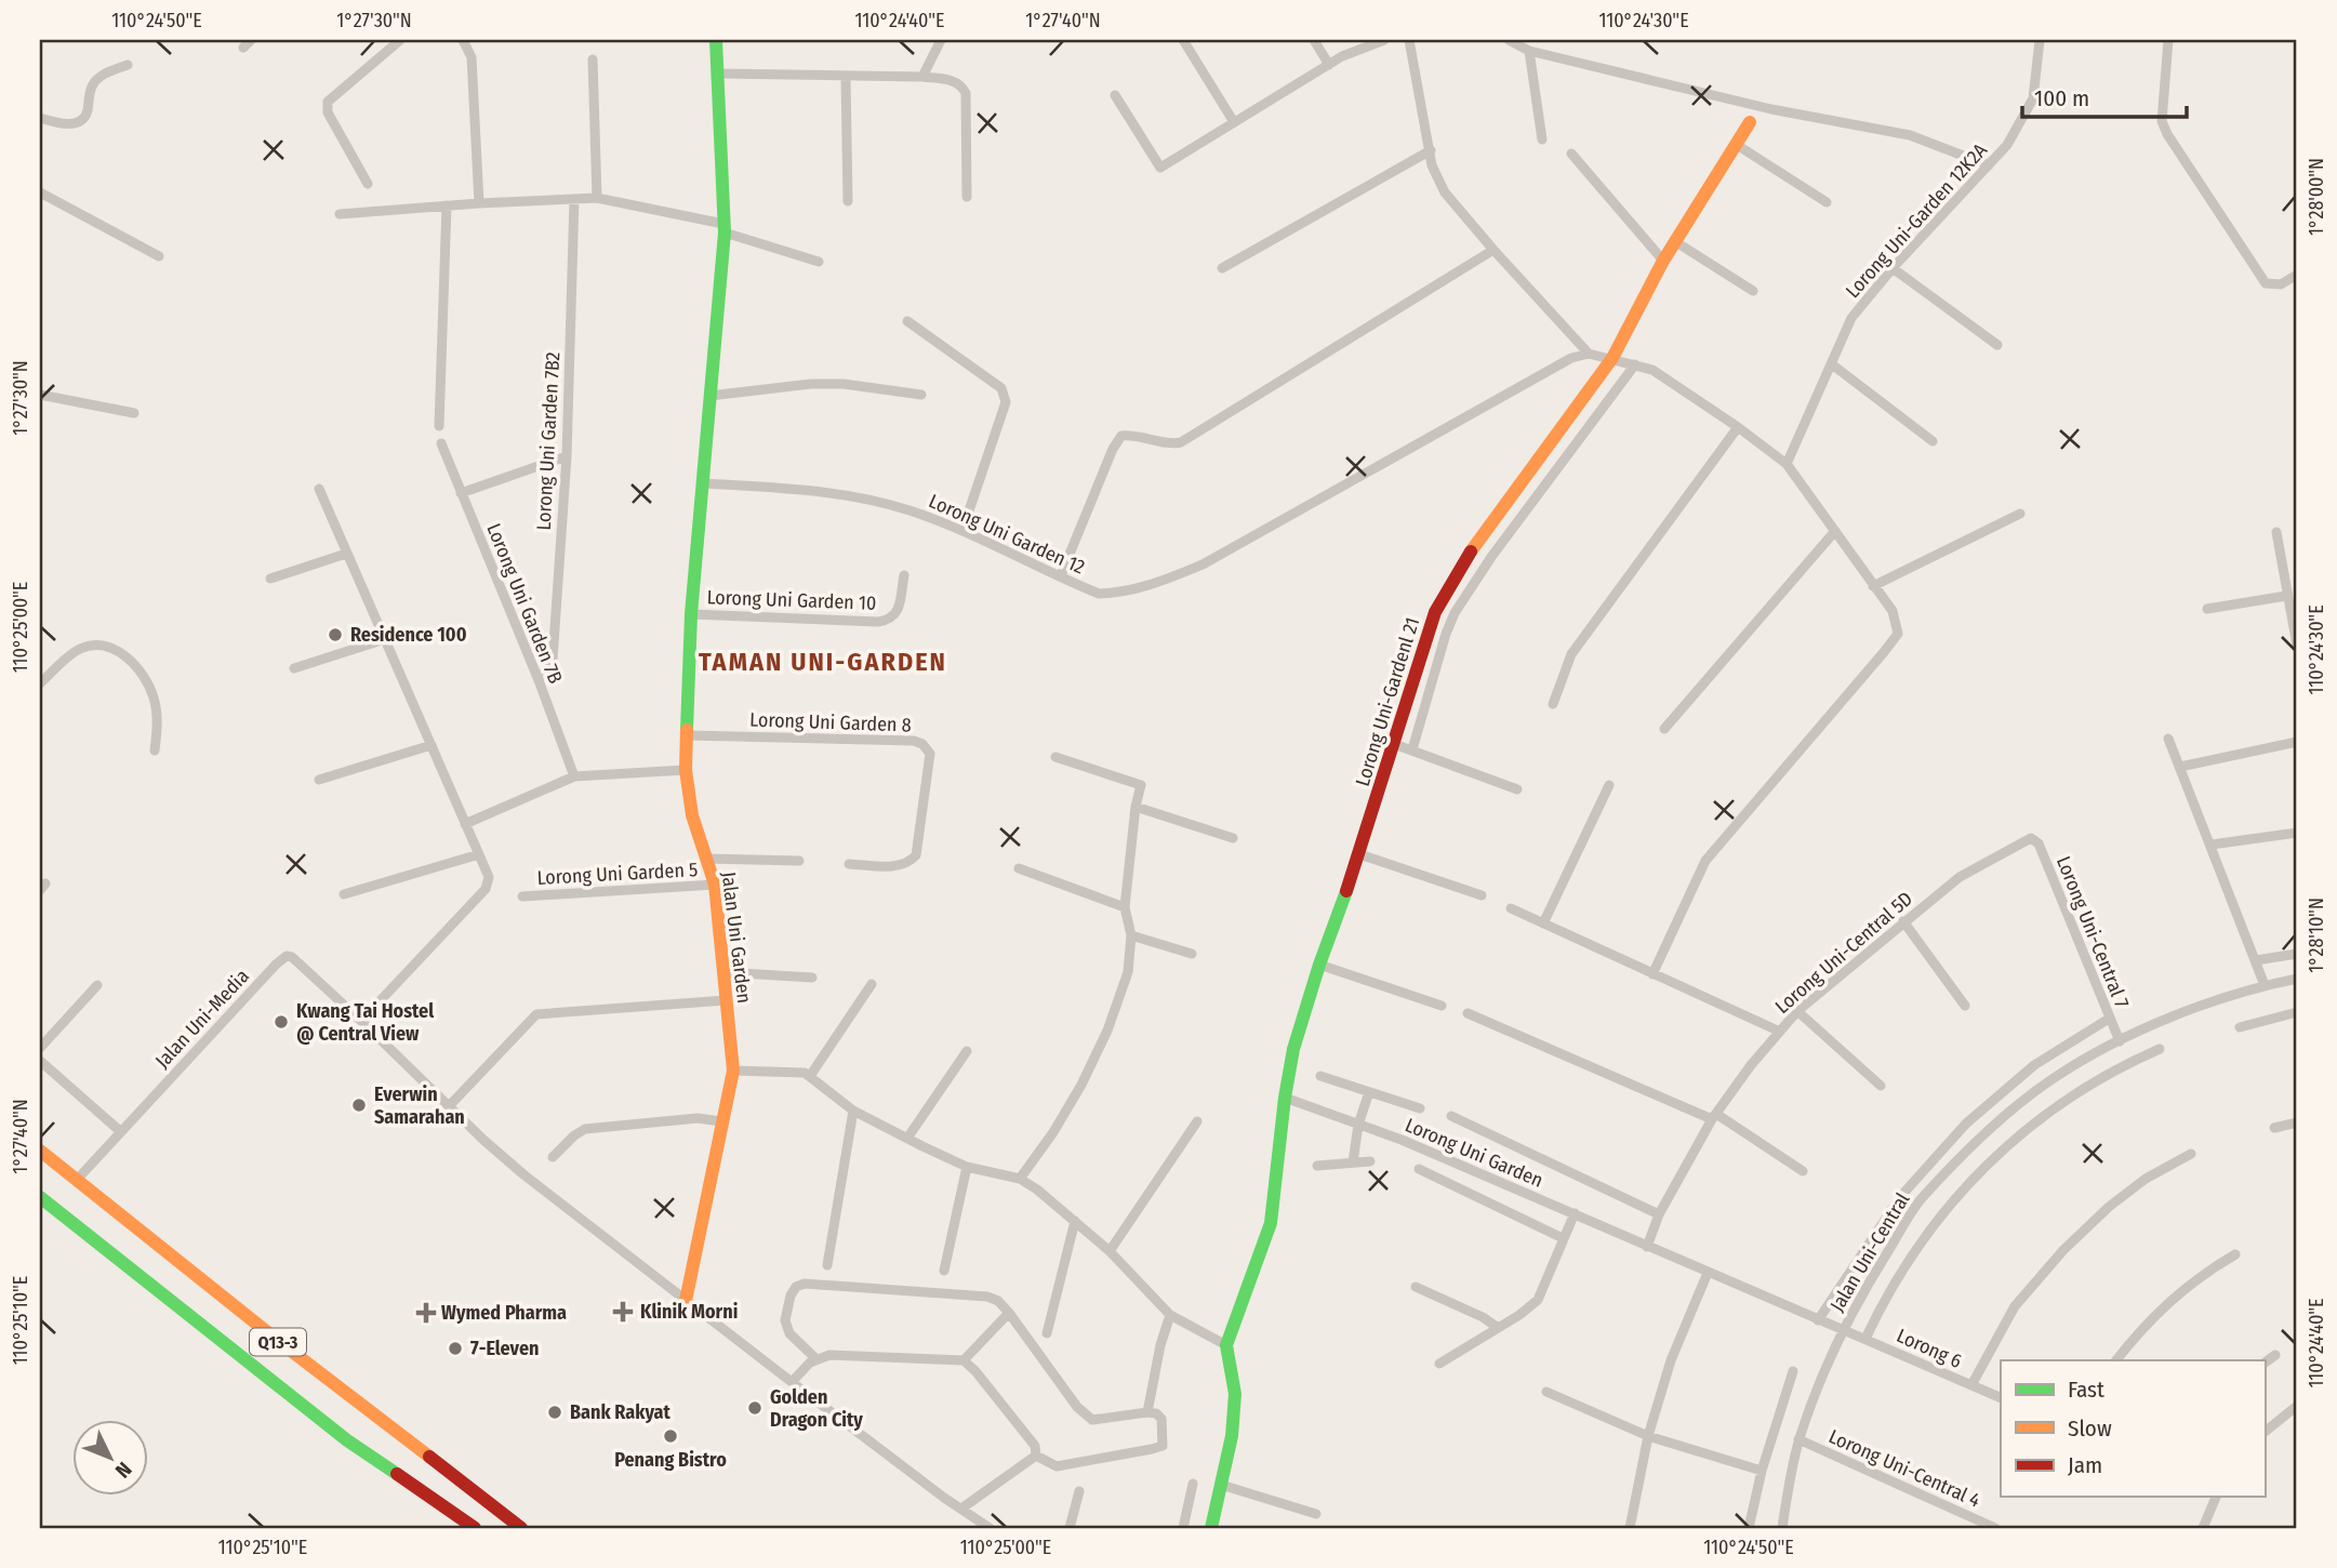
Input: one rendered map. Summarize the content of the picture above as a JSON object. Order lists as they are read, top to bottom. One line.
{"streets":{"main road":["Lorong Uni-Gardenl 21","Jalan Uni Garden","Q13-3"],"street":["Lorong Uni-Garden 12K2A","Lorong Uni Garden 7B2","Lorong Uni Garden 12","Lorong Uni Garden 10","Lorong Uni Garden 7B","Lorong Uni Garden 8","Lorong Uni Garden 5","Lorong Uni-Central 7","Lorong Uni-Central 5D","Jalan Uni-Media","Lorong Uni Garden","Jalan Uni-Central","Lorong 6","Lorong Uni-Central 4"]},"crossings":[["Lorong Uni Garden 7B2","Lorong Uni Garden 7B"],["Lorong Uni Garden 12","Jalan Uni Garden"],["Lorong Uni Garden 10","Jalan Uni Garden"],["Lorong Uni-Gardenl 21","Lorong Uni Garden"],["Lorong Uni Garden 8","Jalan Uni Garden"],["Lorong Uni Garden 5","Jalan Uni Garden"],["Lorong Uni-Central 7","Lorong Uni-Central 5D"],["Lorong Uni-Central 7","Jalan Uni-Central"],["Lorong Uni-Central 5D","Lorong Uni Garden"],["Jalan Uni-Media","Q13-3"],["Lorong Uni Garden","Lorong 6"],["Jalan Uni-Central","Lorong 6"],["Jalan Uni-Central","Lorong Uni-Central 4"]],"districts":["TAMAN UNI-GARDEN"],"places":{"other":["Residence 100","Kwang Tai Hostel @ Central View","Everwin Samarahan","7-Eleven","Golden Dragon City","Bank Rakyat","Penang Bistro"],"health":["Klinik Morni","Wymed Pharma"]},"legend":["Fast","Slow","Jam"],"scale_bar":"100 m","north":"bottom right","coordinates":["110°24'50\"E","1°27'30\"N","110°24'40\"E","1°27'40\"N","110°24'30\"E","1°28'00\"N","110°25'00\"E","1°28'10\"N","110°25'10\"E"]}
